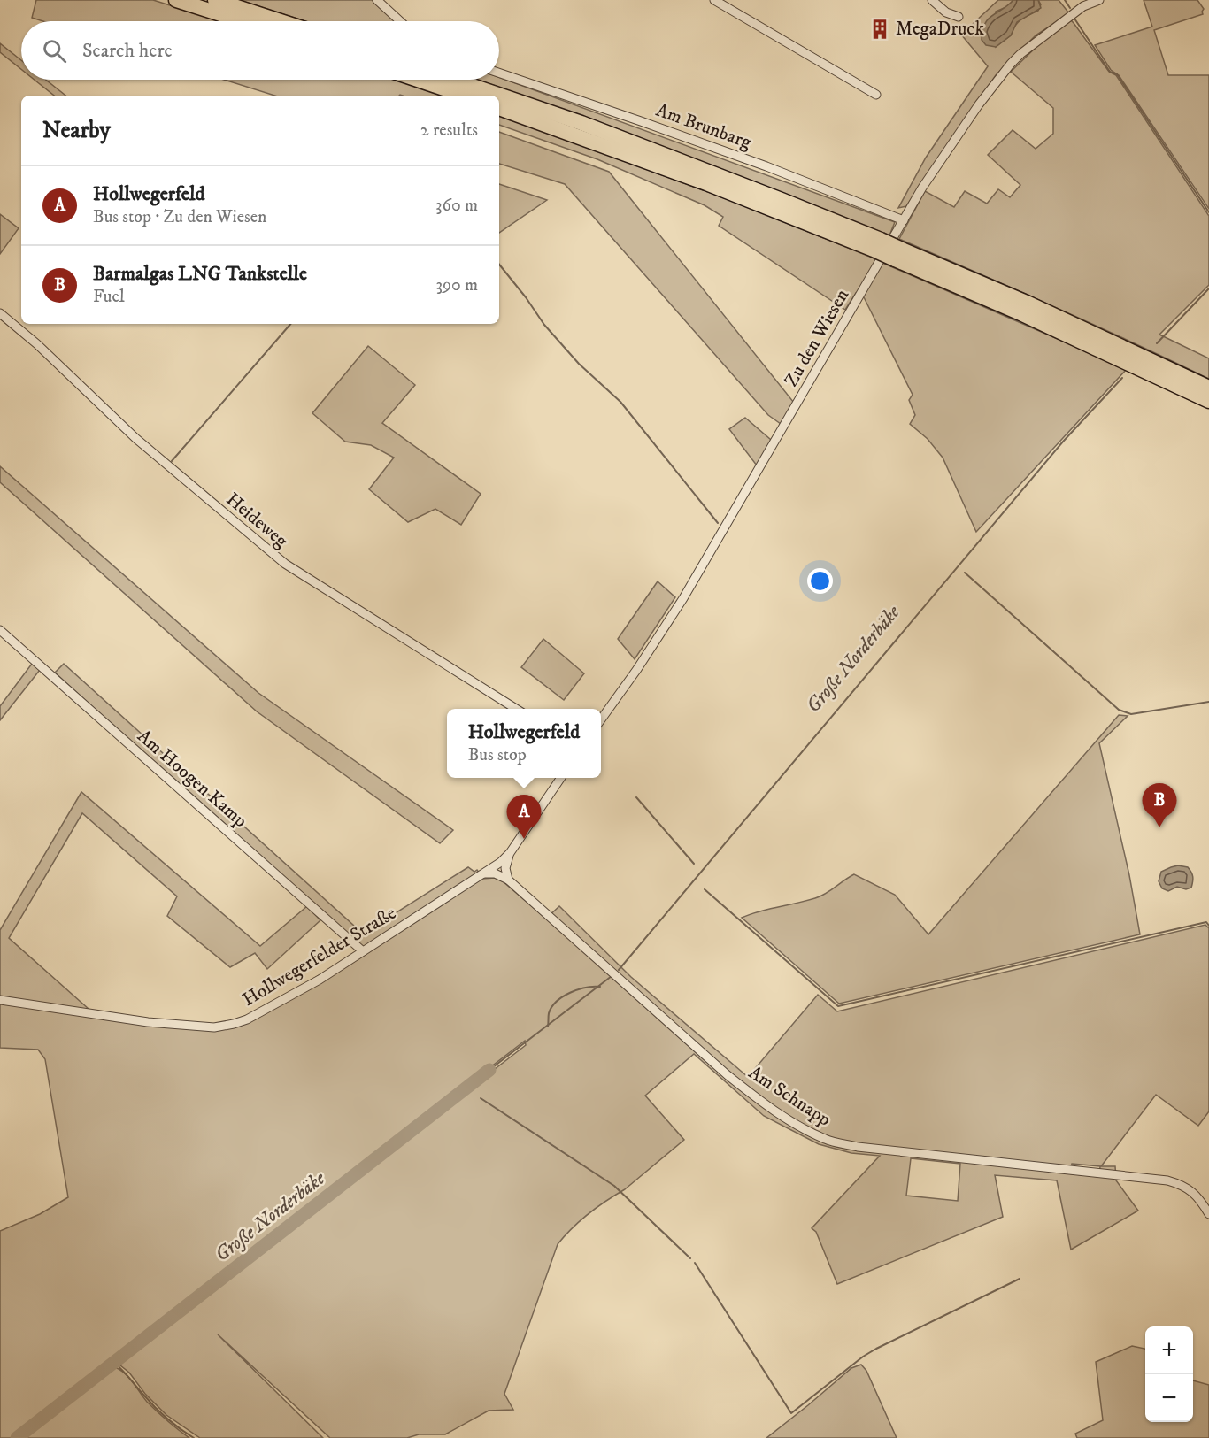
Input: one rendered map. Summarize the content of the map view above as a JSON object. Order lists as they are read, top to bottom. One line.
{"streets":{"street":["Am Brunbarg","Zu den Wiesen","Heideweg","Am Hoogen Kamp","Hollwegerfelder Straße","Am Schnapp"]},"crossings":[["Am Brunbarg","Zu den Wiesen"],["Am Hoogen Kamp","Hollwegerfelder Straße"],["Hollwegerfelder Straße","Am Schnapp"]],"water":["Große Norderbäke"],"places":{"building":["MegaDruck"]},"page":{"search":"Search here","heading":["Nearby","2 results"],"list":[{"mark":"A","name":"Hollwegerfeld","note":"Bus stop · Zu den Wiesen","value":"360 m"},{"mark":"B","name":"Barmalgas LNG Tankstelle","note":"Fuel","value":"390 m"}],"popup":["Hollwegerfeld","Bus stop"],"pins":["B","A"],"map_buttons":["+","−"]}}
